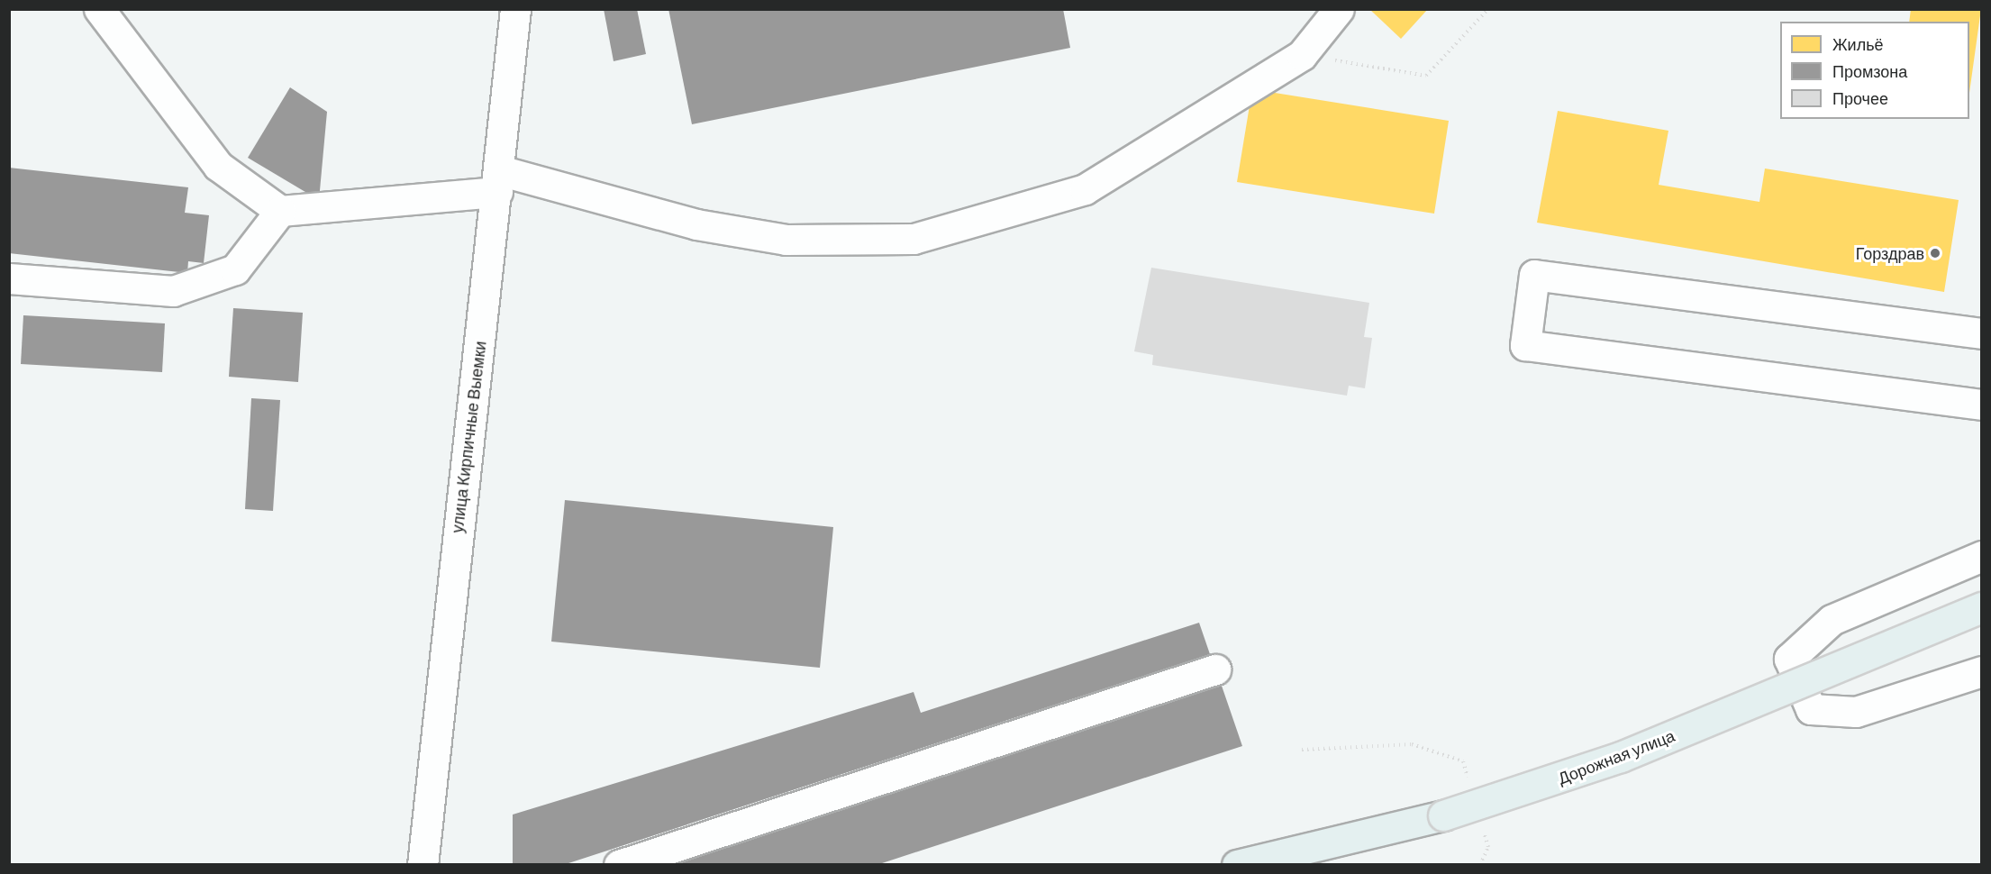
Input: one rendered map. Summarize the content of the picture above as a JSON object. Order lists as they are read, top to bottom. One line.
{"streets":{"main road":["Дорожная улица"],"street":["улица Кирпичные Выемки"]},"places":["Горздрав"],"legend":["Жильё","Промзона","Прочее"]}
